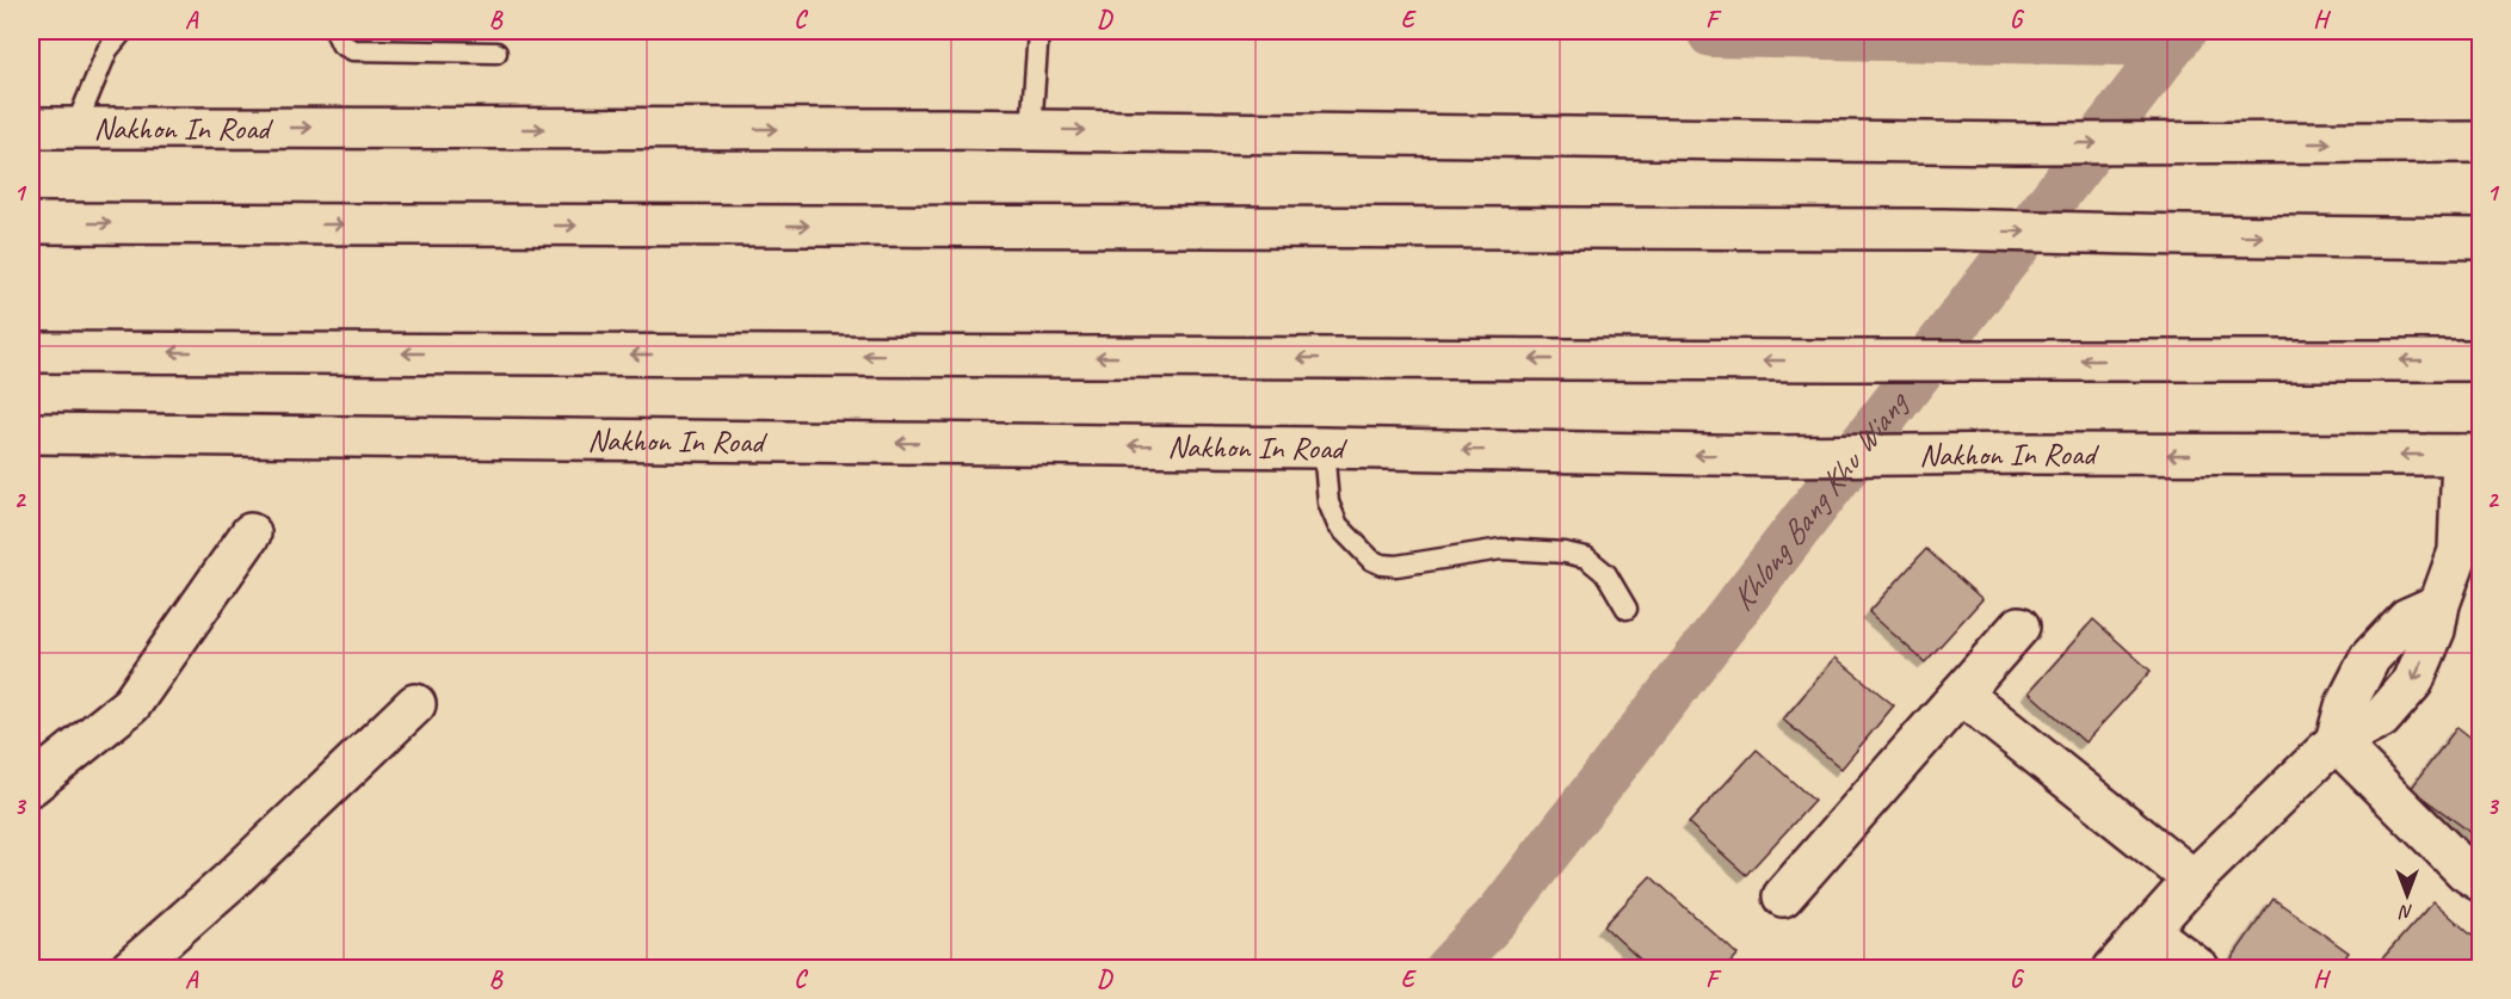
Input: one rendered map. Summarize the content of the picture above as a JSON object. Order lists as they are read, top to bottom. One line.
{"streets":{"main road":["Nakhon In Road"]},"water":["Khlong Bang Khu Wiang"],"north":"bottom","grid":{"columns":["A","B","C","D","E","F","G","H"],"rows":["1","2","3"]}}
